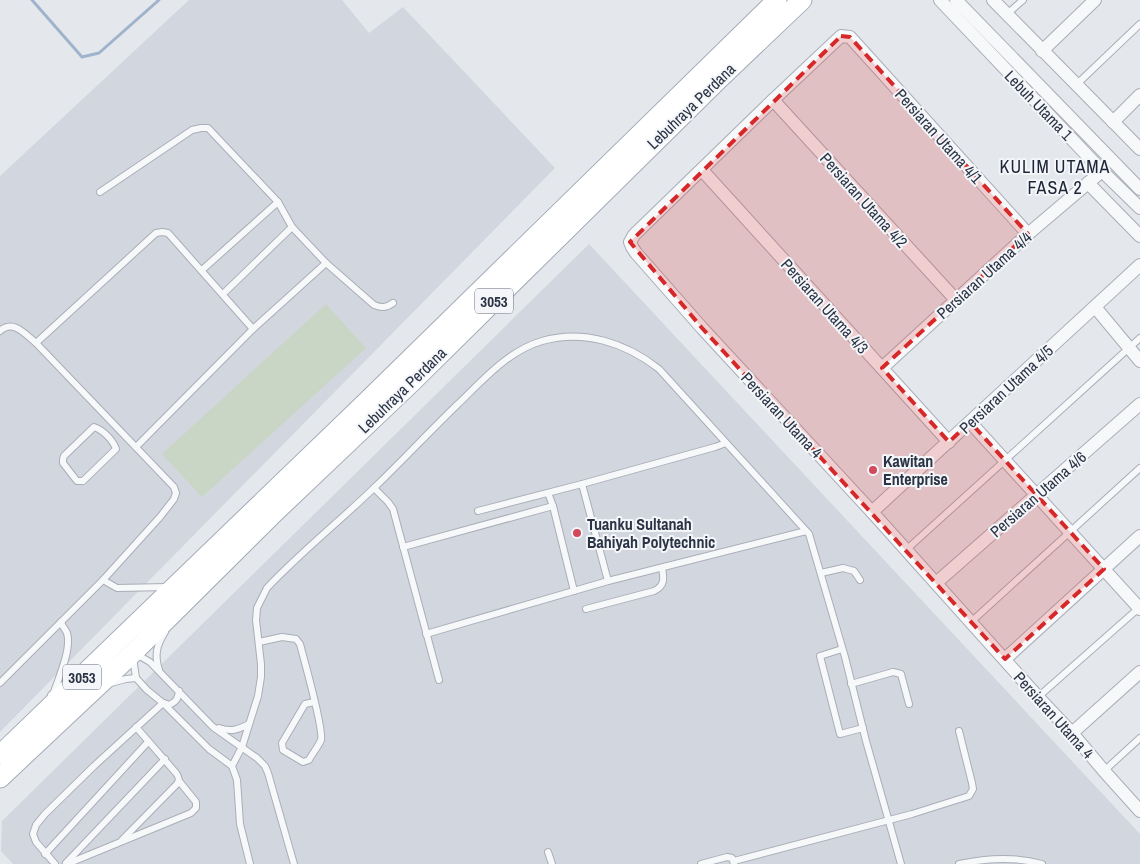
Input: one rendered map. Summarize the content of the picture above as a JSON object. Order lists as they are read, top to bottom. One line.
{"streets":{"main road":["Lebuhraya Perdana","3053"],"street":["Lebuh Utama 1","Persiaran Utama 4/1","Persiaran Utama 4/2","Persiaran Utama 4/4","Persiaran Utama 4/3","Persiaran Utama 4/5","Persiaran Utama 4","Persiaran Utama 4/6"]},"crossings":[["Lebuh Utama 1","Persiaran Utama 4/4"],["Lebuhraya Perdana","3053"],["Persiaran Utama 4/1","Persiaran Utama 4/4"],["Persiaran Utama 4/1","Persiaran Utama 4"],["Persiaran Utama 4/2","Persiaran Utama 4/4"],["Persiaran Utama 4/2","Persiaran Utama 4"],["Persiaran Utama 4/4","Persiaran Utama 4/3"],["Persiaran Utama 4/3","Persiaran Utama 4/5"],["Persiaran Utama 4/3","Persiaran Utama 4"],["Persiaran Utama 4/5","Persiaran Utama 4"],["Persiaran Utama 4","Persiaran Utama 4/6"]],"districts":["KULIM UTAMA FASA 2"],"places":["Kawitan Enterprise","Tuanku Sultanah Bahiyah Polytechnic"]}
